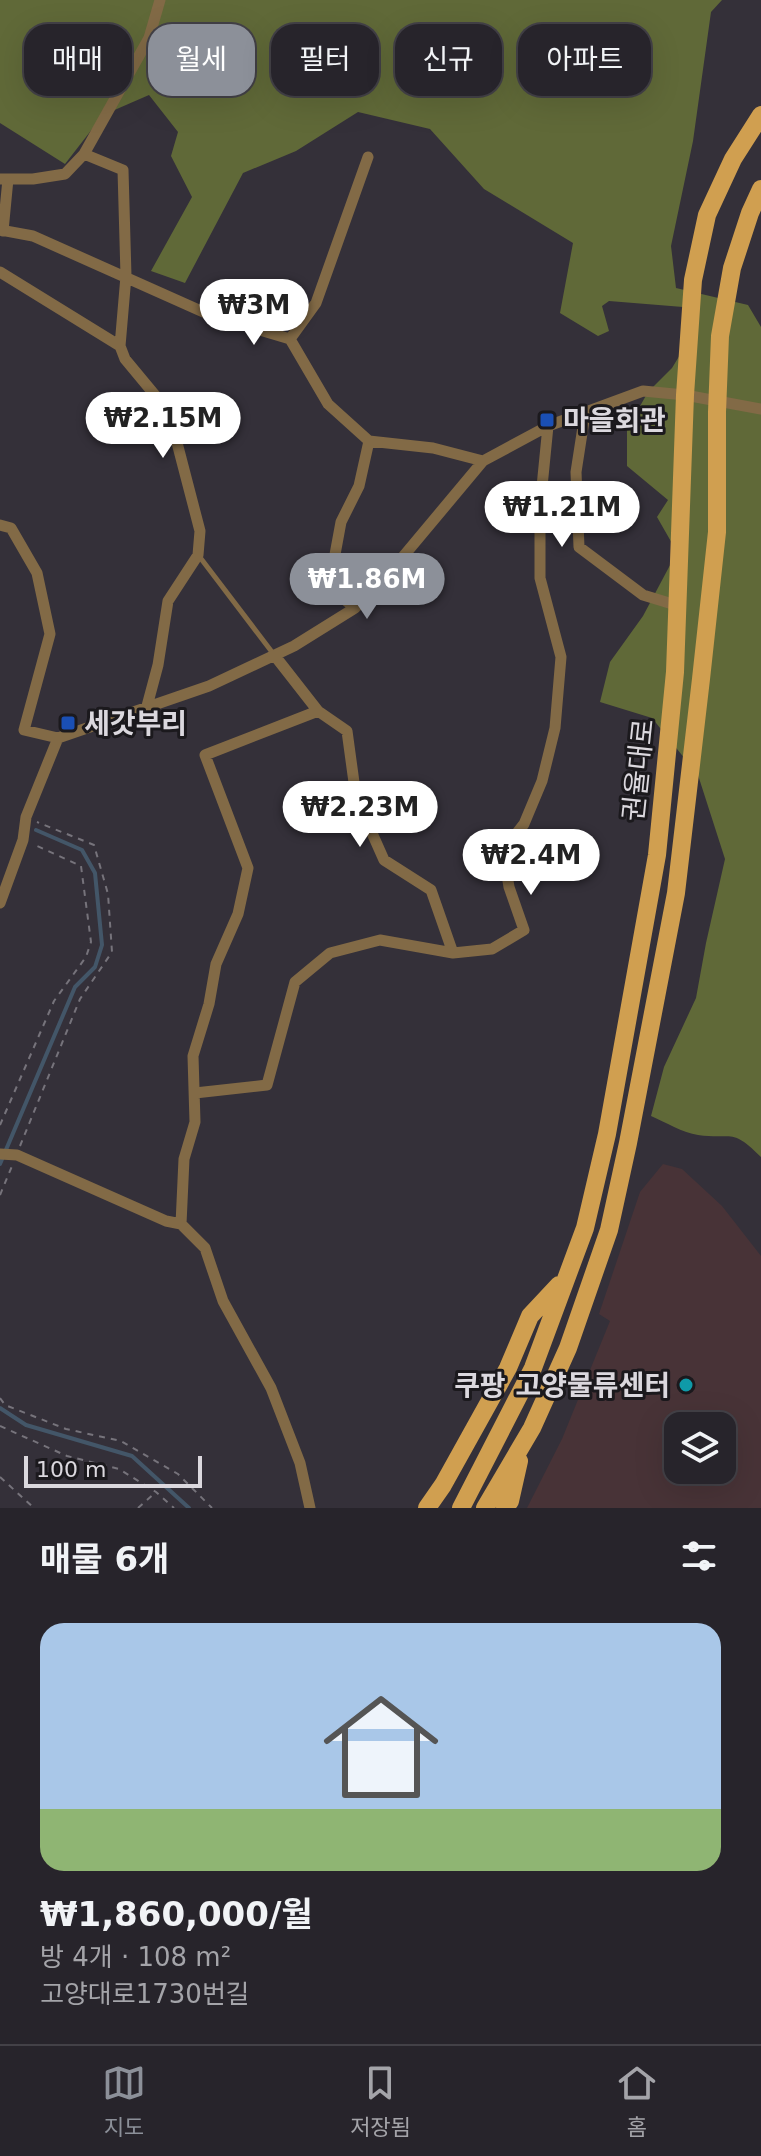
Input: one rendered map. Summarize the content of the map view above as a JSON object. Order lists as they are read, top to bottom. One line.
{"streets":{"main road":["권율대로"]},"places":{"transit":["마을회관","세갓부리"],"other":["쿠팡 고양물류센터"]},"scale_bar":"100 m","page":{"chip":["매매","월세","필터","신규","아파트"],"price":["₩3M","₩2.15M","₩1.21M","₩1.86M","₩2.23M","₩2.4M"],"scale":"100 m","heading":"매물 6개","list":[{"name":"₩1,860,000/월","note":"방 4개 · 108 m² · 고양대로1730번길"}],"tabs":["지도","저장됨","홈"]}}
